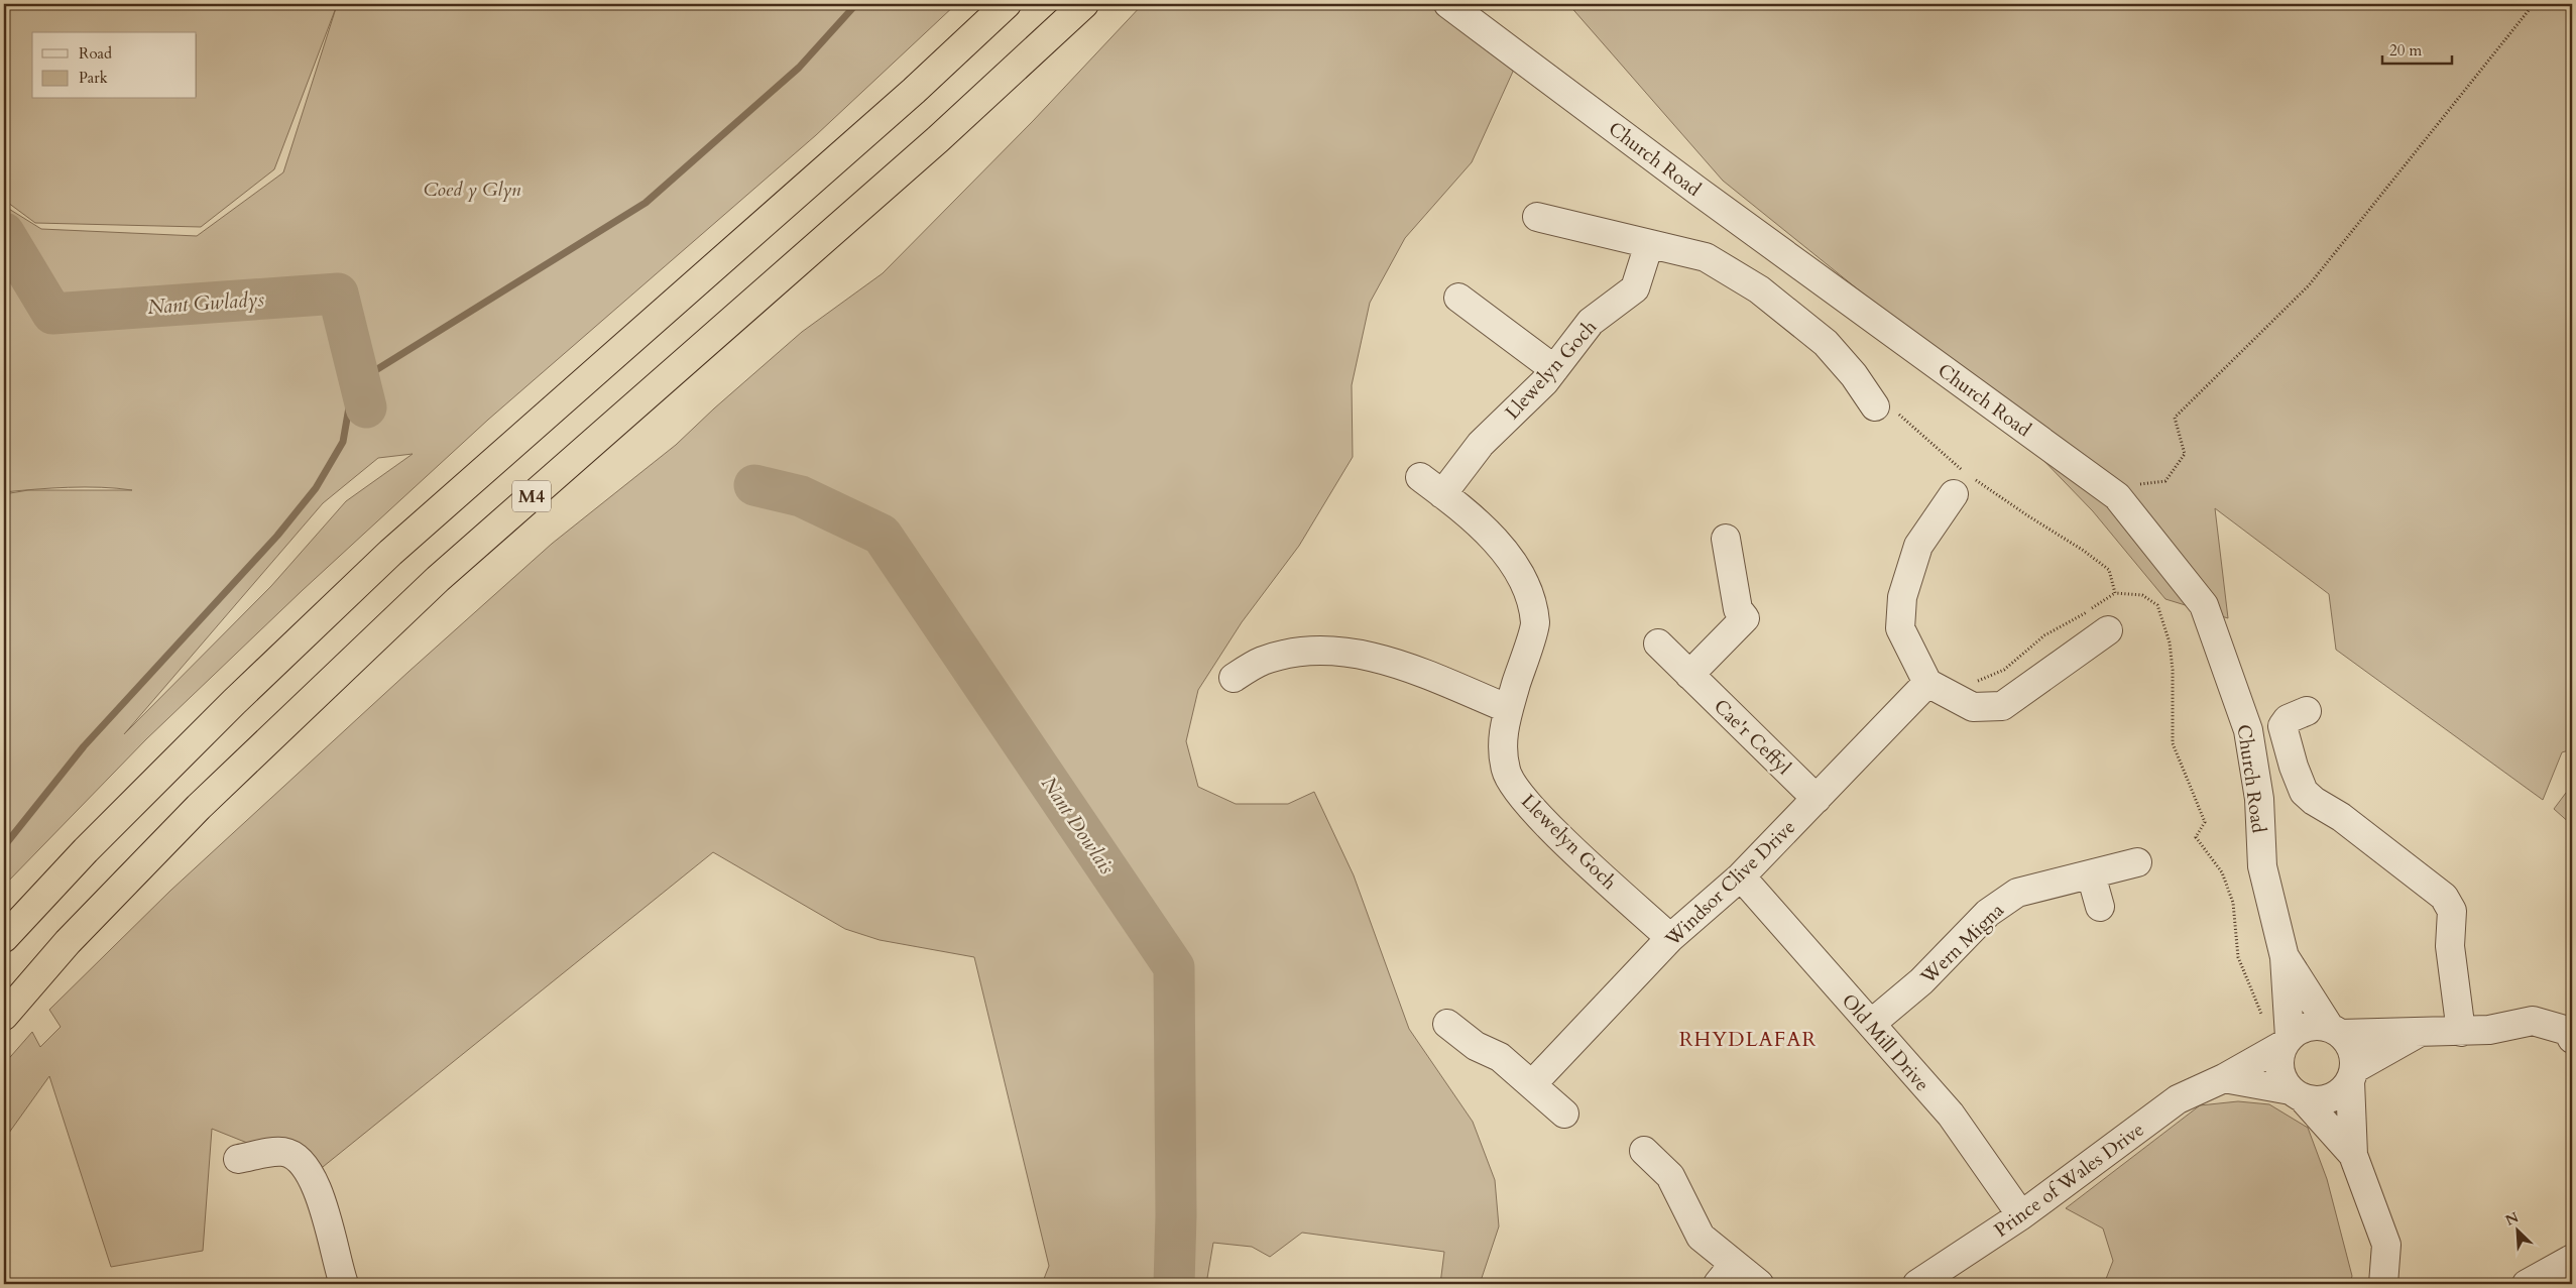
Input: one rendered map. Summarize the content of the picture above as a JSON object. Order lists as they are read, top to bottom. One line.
{"streets":{"highway":["M4"],"street":["Church Road","Llewelyn Goch","Cae'r Ceffyl","Windsor Clive Drive","Wern Migna","Old Mill Drive","Prince of Wales Drive"]},"crossings":[["Church Road","Prince of Wales Drive"],["Llewelyn Goch","Windsor Clive Drive"],["Cae'r Ceffyl","Windsor Clive Drive"],["Windsor Clive Drive","Old Mill Drive"],["Wern Migna","Old Mill Drive"],["Old Mill Drive","Prince of Wales Drive"]],"districts":["RHYDLAFAR"],"water":["Nant Gwladys","Nant Dowlais"],"parks":["Coed y Glyn"],"legend":["Road","Park"],"scale_bar":"20 m","north":"top left"}
